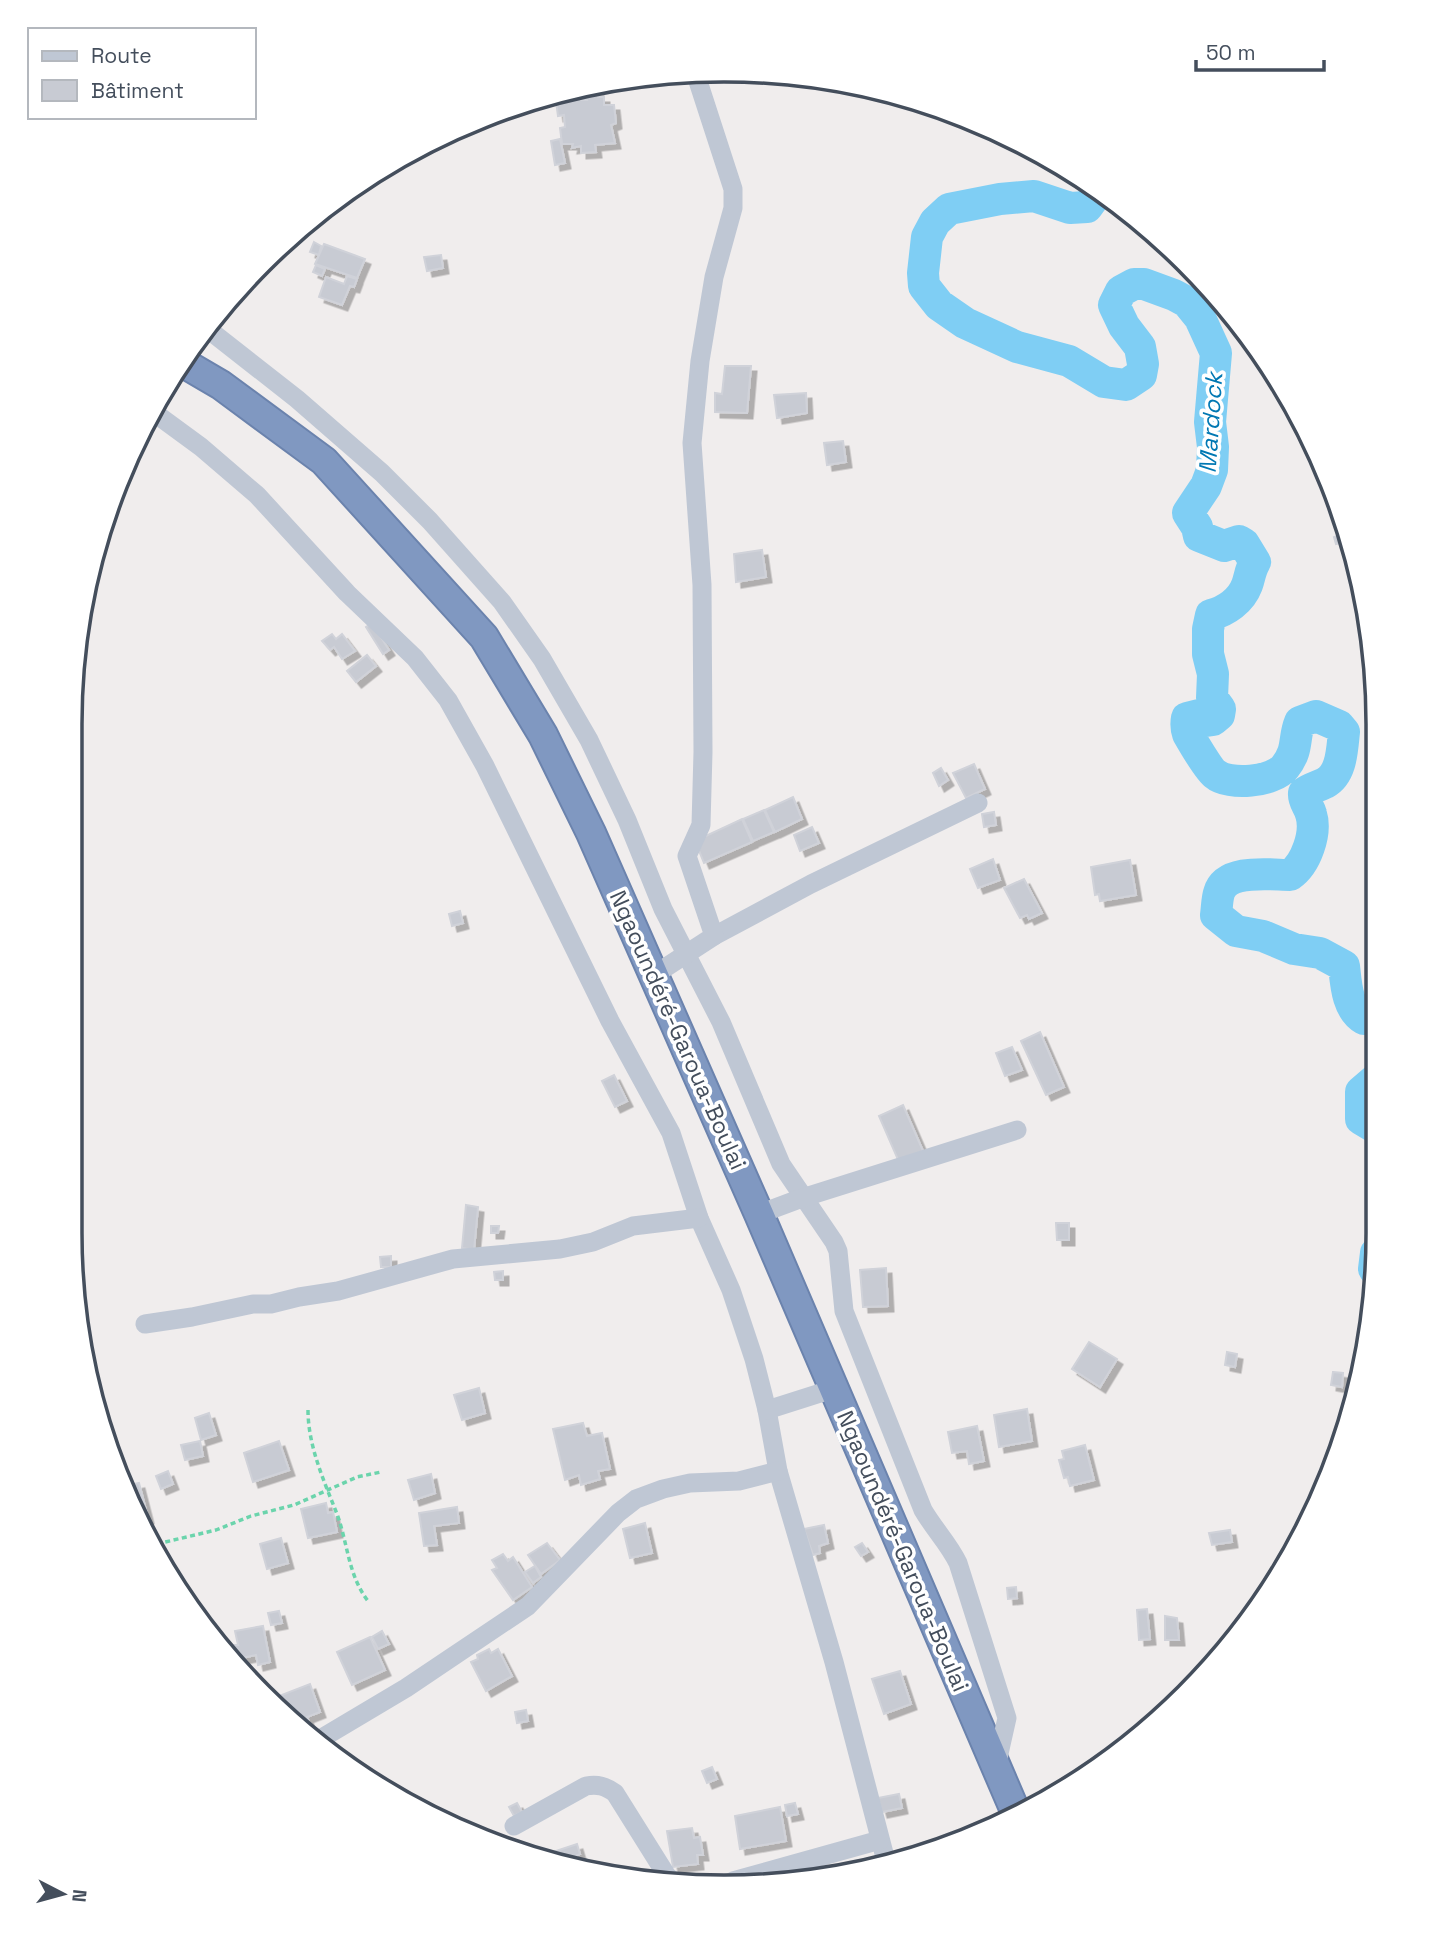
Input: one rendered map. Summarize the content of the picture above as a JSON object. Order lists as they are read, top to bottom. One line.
{"streets":{"highway":["Ngaoundéré-Garoua-Boulai"]},"water":["Mardock"],"legend":["Route","Bâtiment"],"scale_bar":"50 m","north":"right"}
